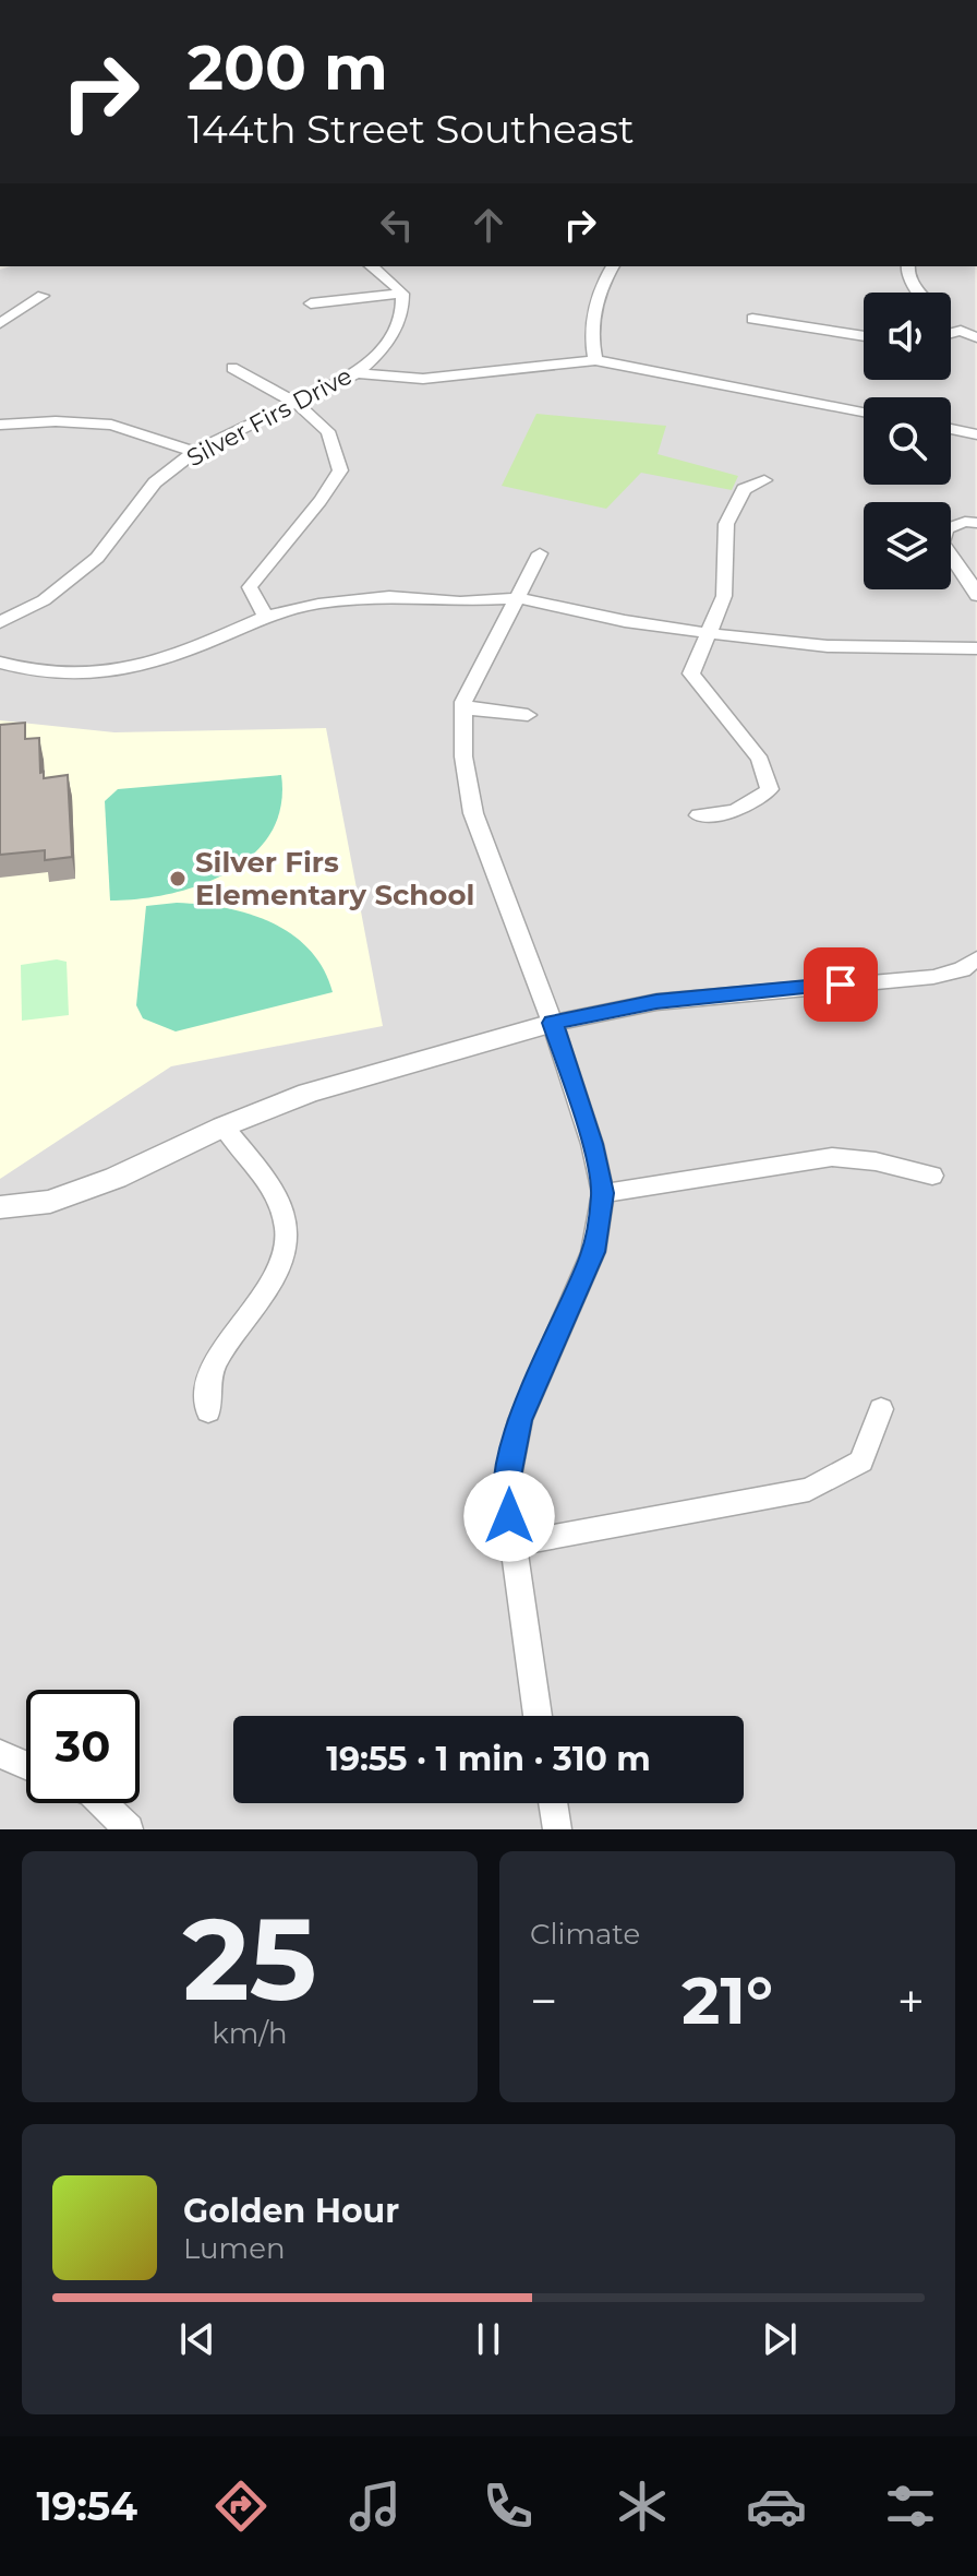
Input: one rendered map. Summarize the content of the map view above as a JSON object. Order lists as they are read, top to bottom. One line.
{"streets":{"street":["Silver Firs Drive"]},"places":["Silver Firs Elementary School"],"page":{"turn":["200 m","144th Street Southeast"],"limit":"30","trip":"19:55 · 1 min · 310 m","tile":[["25","km/h"],"Climate"],"heat":["−","21°","+"],"song":["Golden Hour","Lumen"],"tabs":"19:54"}}
